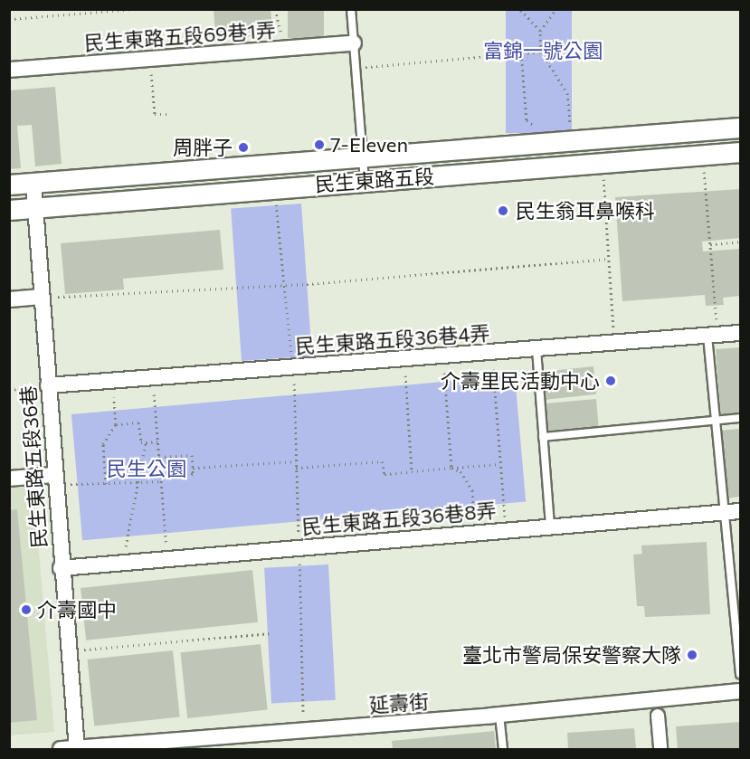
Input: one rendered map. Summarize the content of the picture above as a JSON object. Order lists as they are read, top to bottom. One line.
{"streets":{"street":["民生東路五段69巷1弄","民生東路五段","民生東路五段36巷4弄","民生東路五段36巷","民生東路五段36巷8弄","延壽街"]},"crossings":[["民生東路五段","民生東路五段36巷"],["民生東路五段36巷4弄","民生東路五段36巷"],["民生東路五段36巷","民生東路五段36巷8弄"],["民生東路五段36巷","延壽街"]],"parks":["富錦一號公園","民生公園"],"places":["7-Eleven","周胖子","民生翁耳鼻喉科","介壽里民活動中心","介壽國中","臺北市警局保安警察大隊"]}
